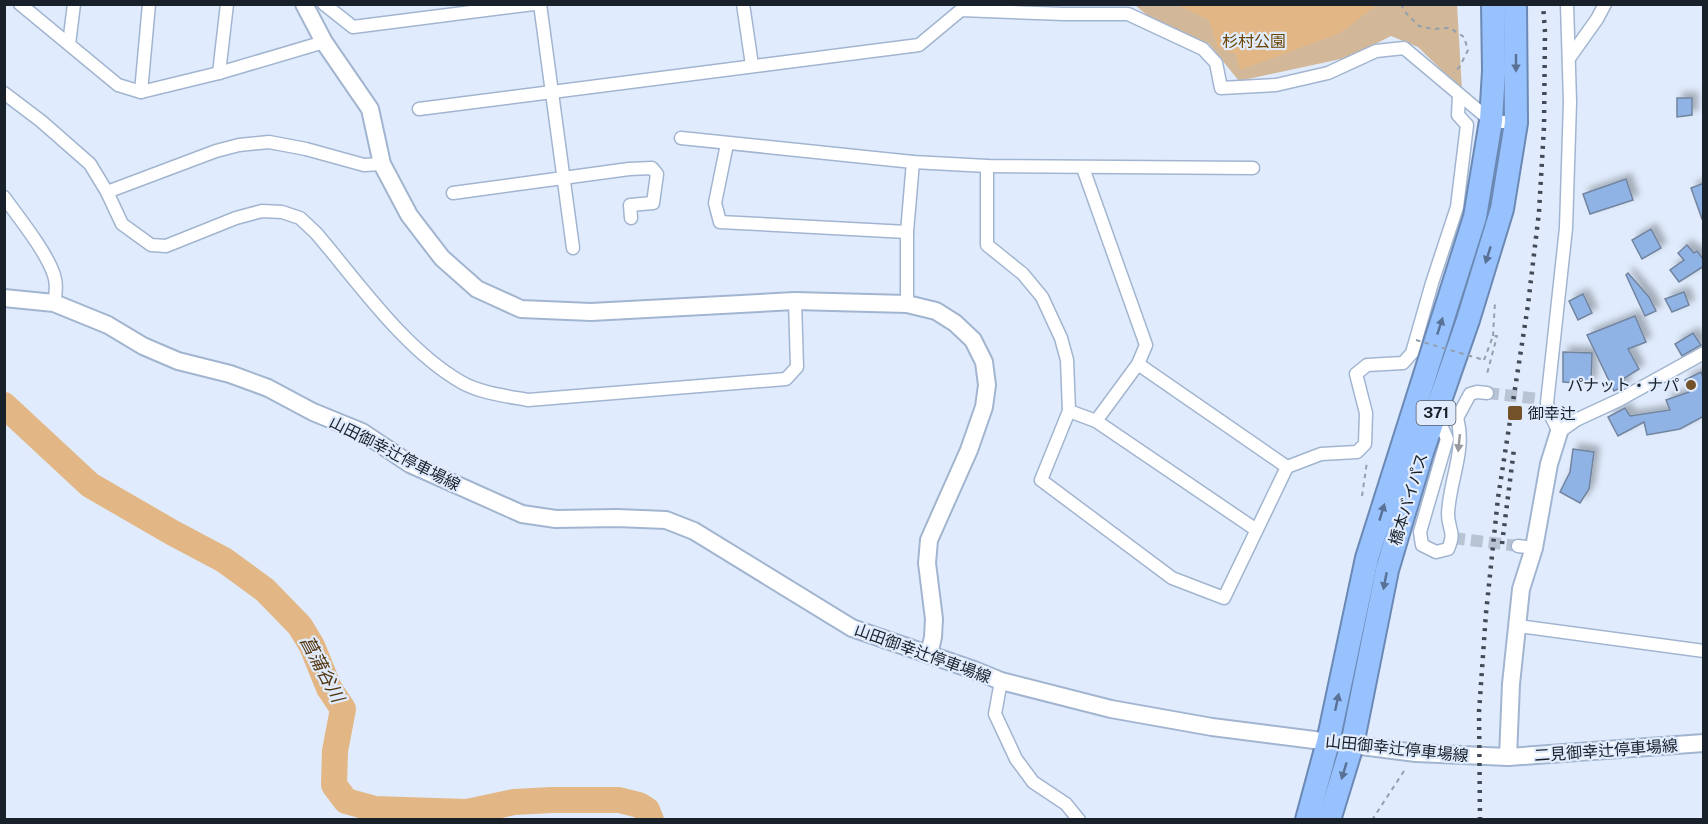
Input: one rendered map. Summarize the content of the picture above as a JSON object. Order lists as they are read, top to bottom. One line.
{"streets":{"highway":["371","橋本バイパス"],"main road":["山田御幸辻停車場線","二見御幸辻停車場線"]},"crossings":[["山田御幸辻停車場線","橋本バイパス"],["山田御幸辻停車場線","二見御幸辻停車場線"]],"water":["菖蒲谷川"],"parks":["杉村公園"],"places":{"other":["パナット・ナパ"],"transit":["御幸辻"]}}
